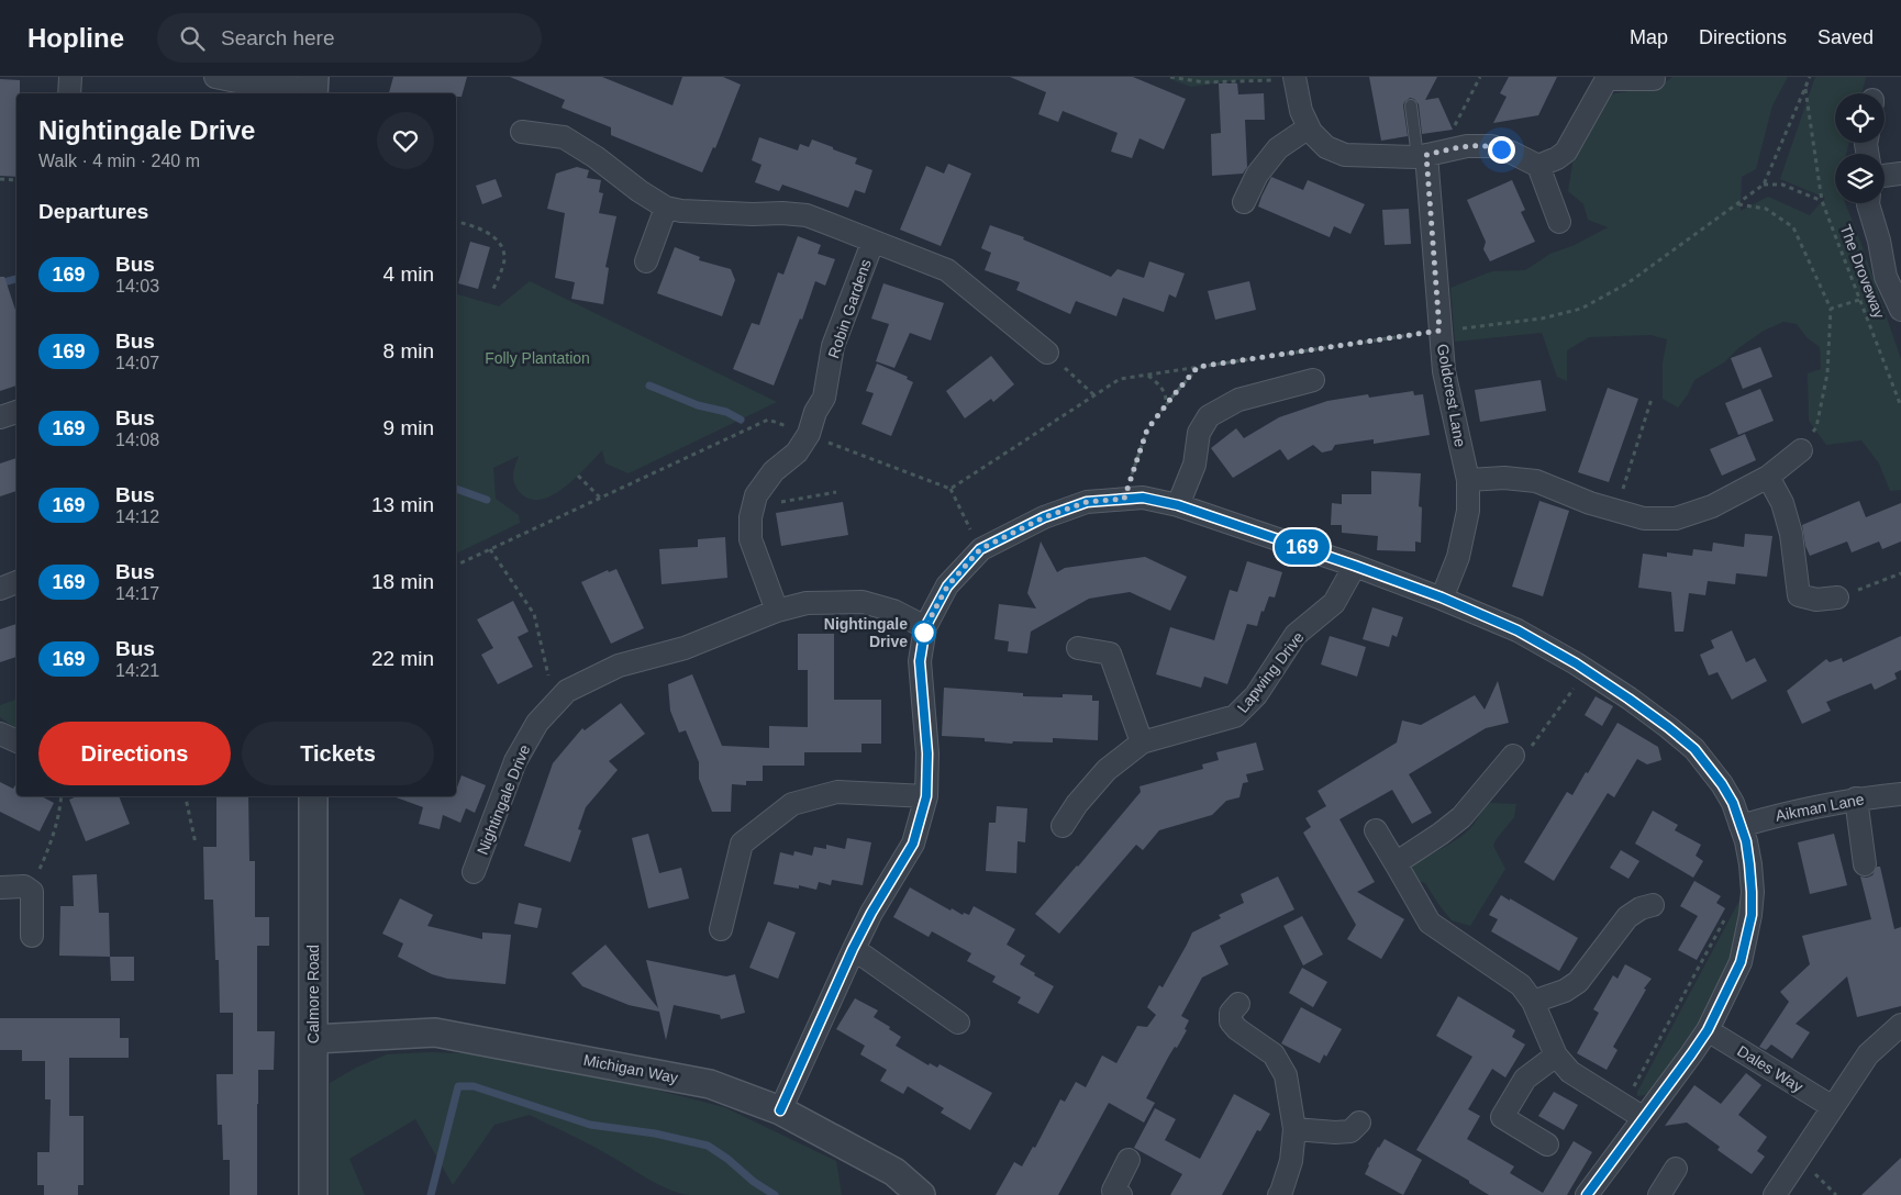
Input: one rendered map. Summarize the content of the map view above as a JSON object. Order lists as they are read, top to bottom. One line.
{"streets":{"street":["Robin Gardens","Goldcrest Lane","Lapwing Drive","Nightingale Drive","Aikman Lane","Calmore Road","Michigan Way","Dales Way"],"path":["The Droveway"]},"crossings":[["Robin Gardens","Nightingale Drive"],["Calmore Road","Michigan Way"]],"parks":["Folly Plantation"],"places":["Nightingale Drive"],"lines":["bus line 169"],"page":{"header":"Hopline","search":"Search here","nav":["Map","Directions","Saved"],"on_map":"169","heading":[["Nightingale Drive","Walk · 4 min · 240 m"],"Departures"],"list":[{"mark":"169","name":"Bus","note":"14:03","value":"4 min"},{"mark":"169","name":"Bus","note":"14:07","value":"8 min"},{"mark":"169","name":"Bus","note":"14:08","value":"9 min"},{"mark":"169","name":"Bus","note":"14:12","value":"13 min"},{"mark":"169","name":"Bus","note":"14:17","value":"18 min"},{"mark":"169","name":"Bus","note":"14:21","value":"22 min"}],"buttons":["Directions","Tickets"]}}
